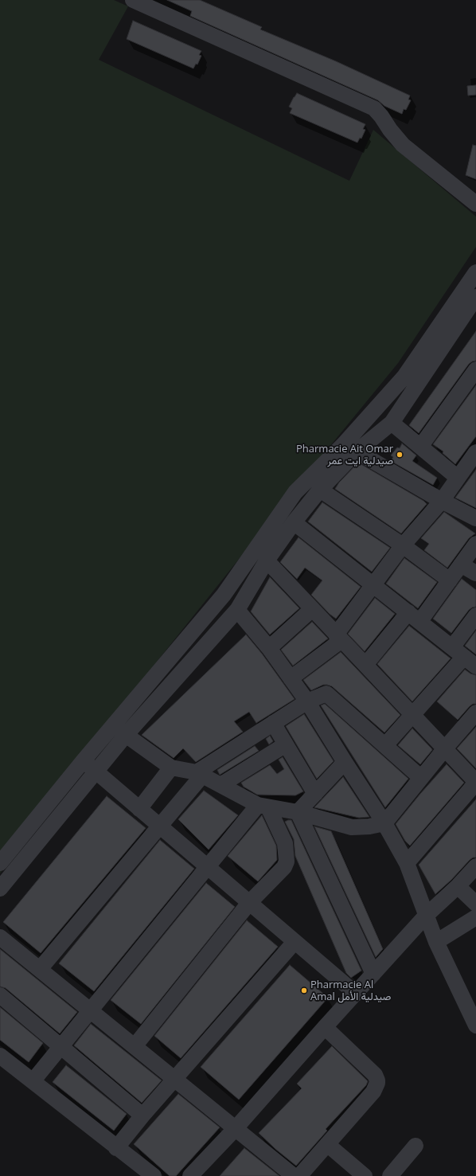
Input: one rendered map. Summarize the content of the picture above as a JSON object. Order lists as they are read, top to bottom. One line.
{"places":["Pharmacie Ait Omar صيدلية ايت عمر","Pharmacie Al Amal صيدلية الأمل"]}
